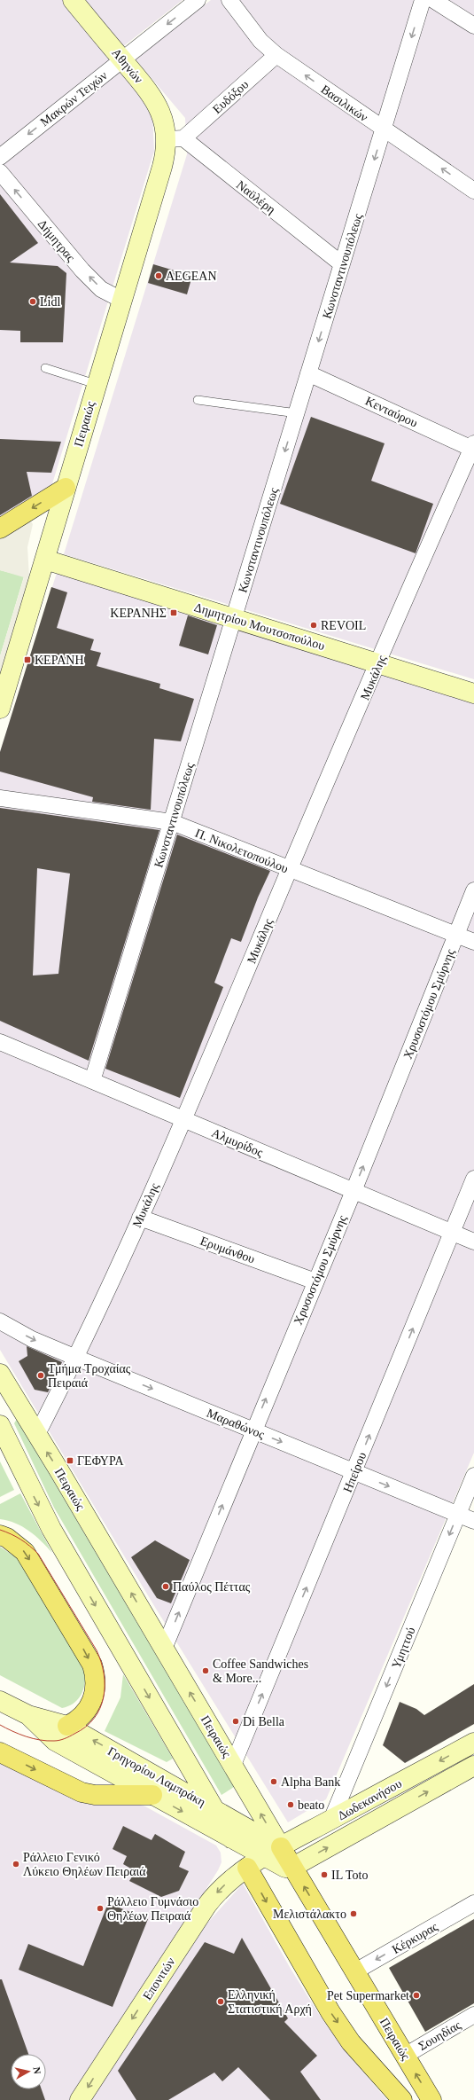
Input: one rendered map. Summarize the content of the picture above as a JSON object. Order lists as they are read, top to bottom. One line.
{"streets":{"main road":["Αθηνών","Πειραιώς","Δημητρίου Μουτσοπούλου","Γρηγορίου Λαμπράκη","Δωδεκανήσου","Επονιτών"],"street":["Ευδόξου","Μακρών Τειχών","Βασιλικών","Ναϋλέρη","Δήμητρας","Κωνσταντινουπόλεως","Κενταύρου","Μυκάλης","Π. Νικολετοπούλου","Χρυσοστόμου Σμύρνης","Αλμυρίδος","Ερυμάνθου","Μαραθώνος","Ηπείρου","Υμηττού","Κέρκυρας","Σουηδίας"]},"crossings":[["Αθηνών","Ευδόξου"],["Αθηνών","Μακρών Τειχών"],["Αθηνών","Ναϋλέρη"],["Αθηνών","Πειραιώς"],["Ευδόξου","Βασιλικών"],["Ευδόξου","Ναϋλέρη"],["Ευδόξου","Πειραιώς"],["Βασιλικών","Κωνσταντινουπόλεως"],["Ναϋλέρη","Κωνσταντινουπόλεως"],["Ναϋλέρη","Πειραιώς"],["Δήμητρας","Πειραιώς"],["Κωνσταντινουπόλεως","Κενταύρου"],["Κωνσταντινουπόλεως","Δημητρίου Μουτσοπούλου"],["Κωνσταντινουπόλεως","Π. Νικολετοπούλου"],["Κωνσταντινουπόλεως","Αλμυρίδος"],["Κενταύρου","Μυκάλης"],["Πειραιώς","Δημητρίου Μουτσοπούλου"],["Πειραιώς","Μυκάλης"],["Πειραιώς","Χρυσοστόμου Σμύρνης"],["Πειραιώς","Ηπείρου"],["Πειραιώς","Γρηγορίου Λαμπράκη"],["Πειραιώς","Δωδεκανήσου"],["Πειραιώς","Κέρκυρας"],["Πειραιώς","Σουηδίας"],["Δημητρίου Μουτσοπούλου","Μυκάλης"],["Μυκάλης","Π. Νικολετοπούλου"],["Μυκάλης","Αλμυρίδος"],["Μυκάλης","Ερυμάνθου"],["Μυκάλης","Μαραθώνος"],["Π. Νικολετοπούλου","Χρυσοστόμου Σμύρνης"],["Χρυσοστόμου Σμύρνης","Αλμυρίδος"],["Χρυσοστόμου Σμύρνης","Ερυμάνθου"],["Χρυσοστόμου Σμύρνης","Μαραθώνος"],["Αλμυρίδος","Ηπείρου"],["Μαραθώνος","Ηπείρου"],["Μαραθώνος","Υμηττού"],["Υμηττού","Δωδεκανήσου"],["Γρηγορίου Λαμπράκη","Δωδεκανήσου"],["Δωδεκανήσου","Επονιτών"]],"one_way":["Μακρών Τειχών","Βασιλικών","Δήμητρας","Κωνσταντινουπόλεως","Χρυσοστόμου Σμύρνης","Μαραθώνος","Ηπείρου","Υμηττού","Κέρκυρας","Επονιτών"],"places":{"other":["AEGEAN","Lidl","REVOIL","Τμήμα Τροχαίας Πειραιά","Παύλος Πέττας","Coffee Sandwiches & More...","Di Bella","Alpha Bank","beato","Ράλλειο Γενικό Λύκειο Θηλέων Πειραιά","IL Toto","Ράλλειο Γυμνάσιο Θηλέων Πειραιά","Μελιστάλακτο","Pet Supermarket","Ελληνική Στατιστική Αρχή"],"transit":["ΚΕΡΑΝΗΣ","ΚΕΡΑΝΗ","ΓΕΦΥΡΑ"]},"north":"right"}
